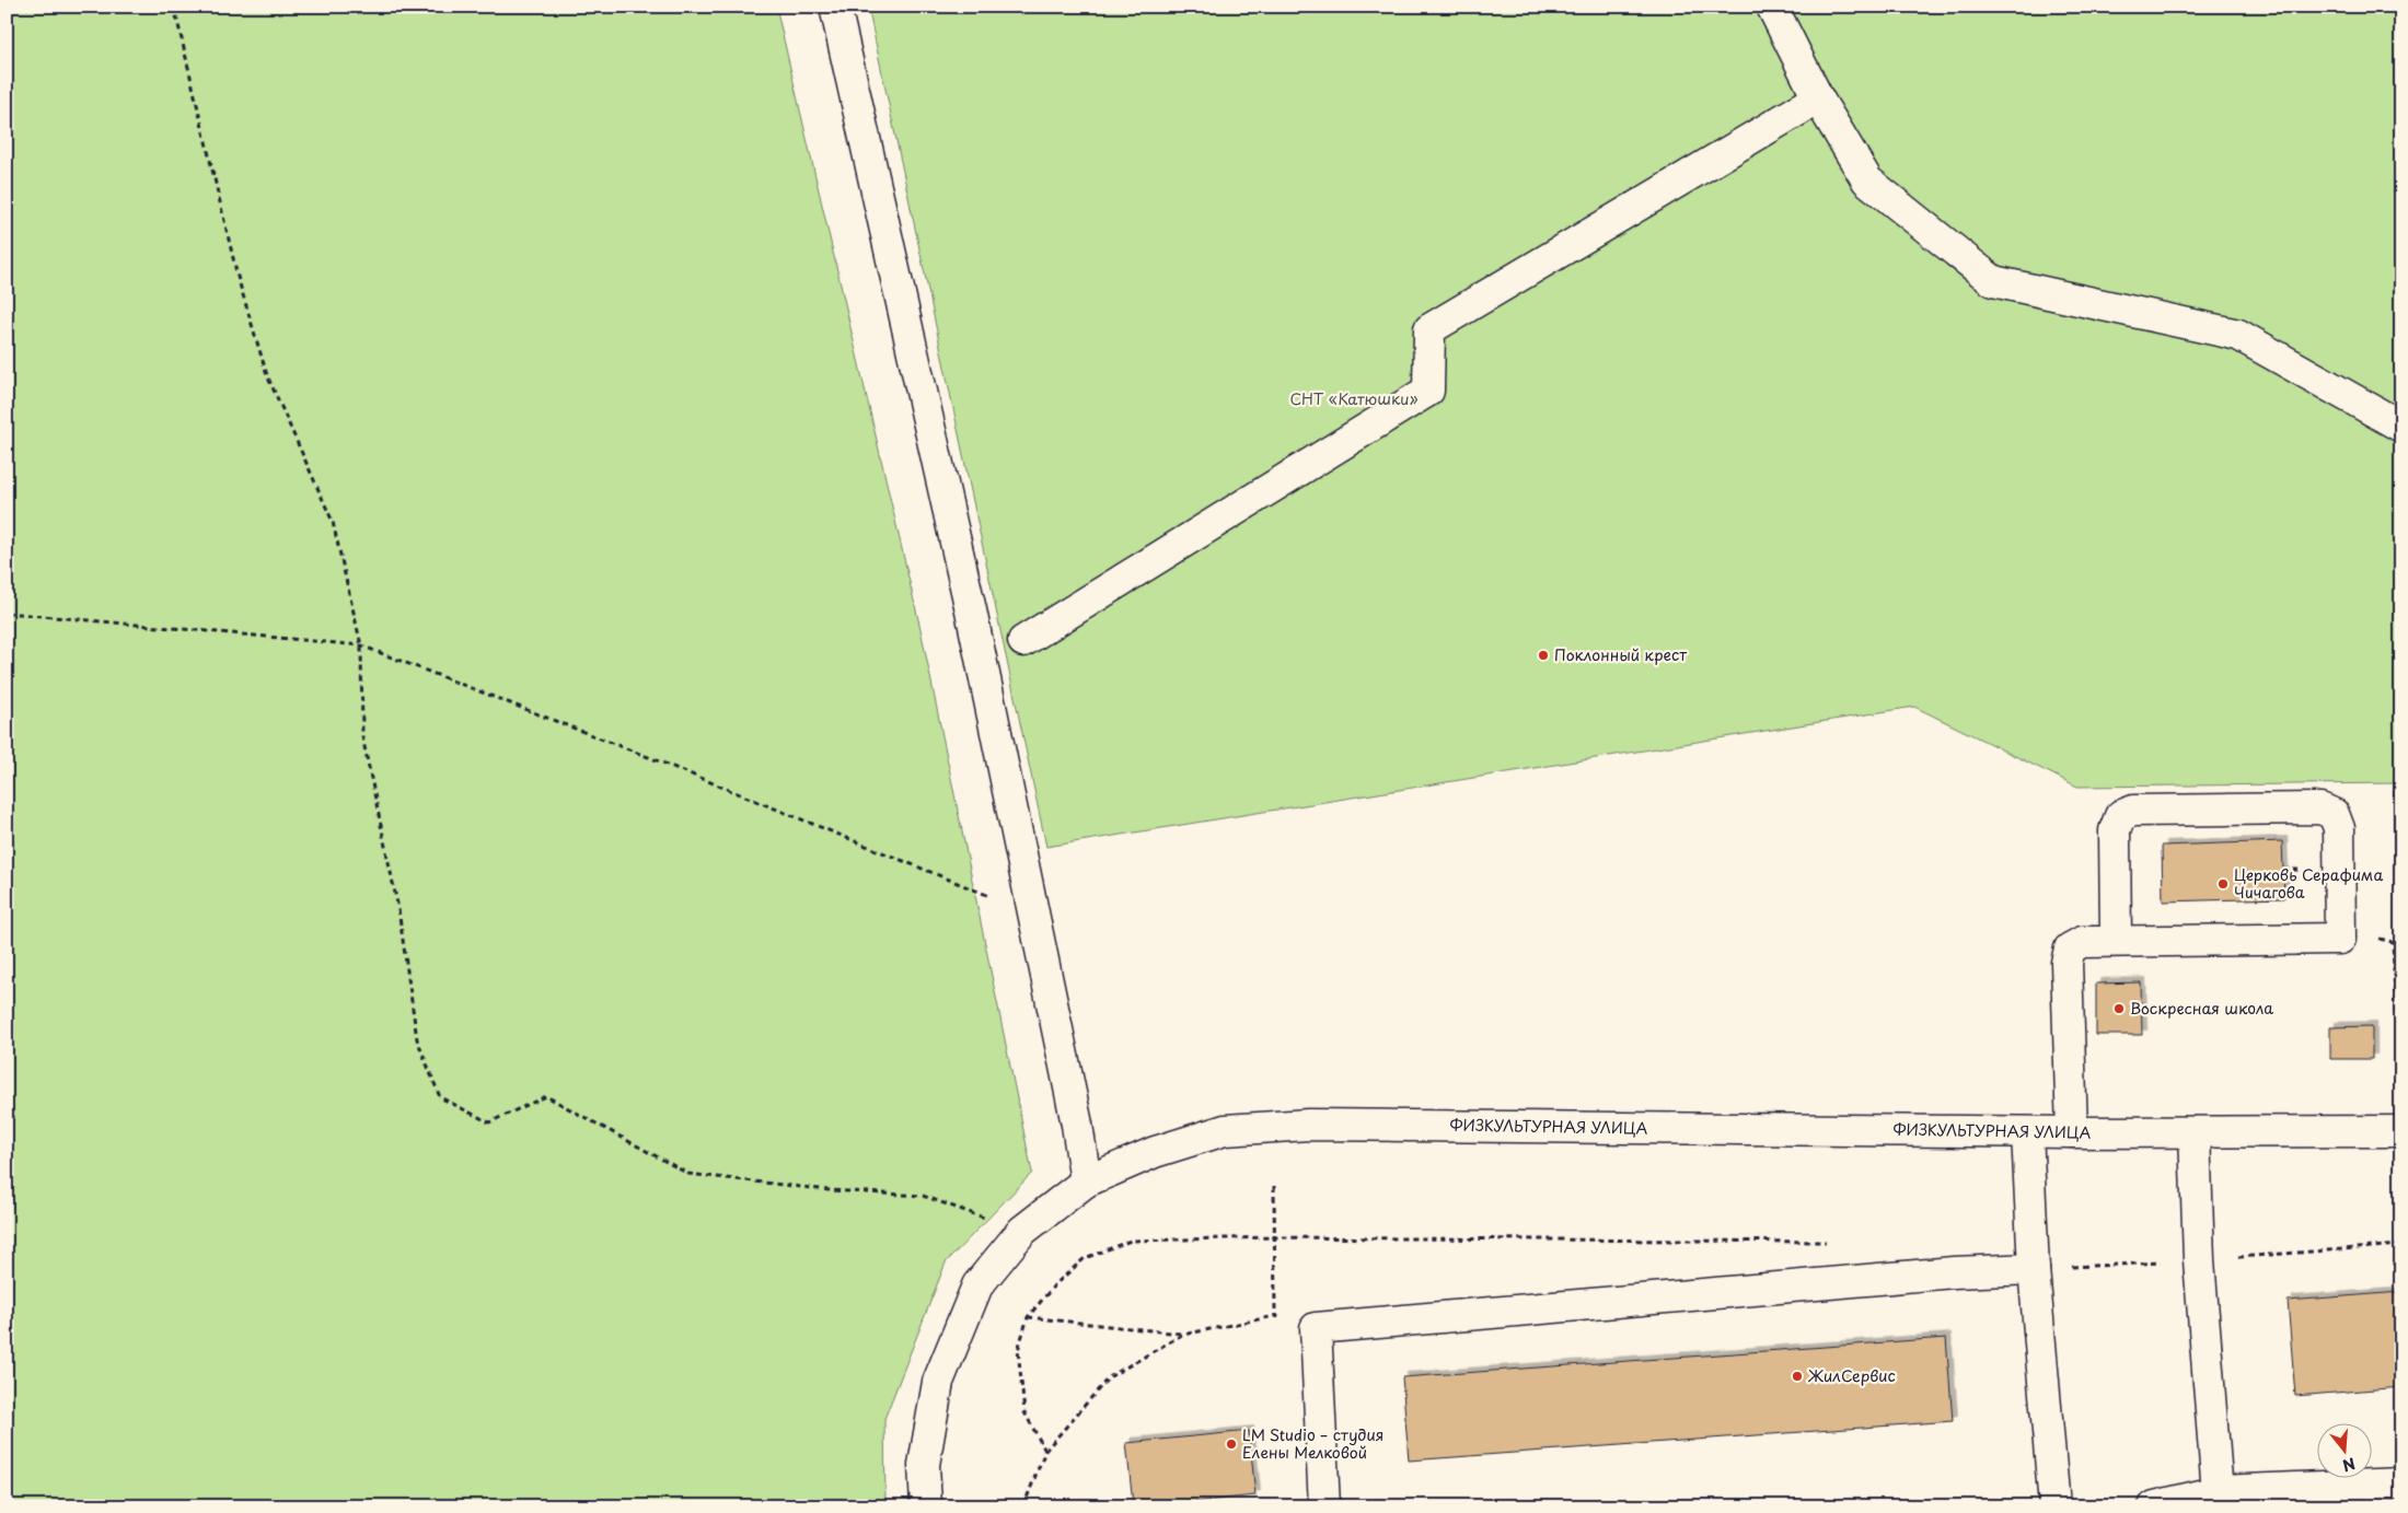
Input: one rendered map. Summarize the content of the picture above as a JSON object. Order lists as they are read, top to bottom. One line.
{"streets":{"street":["ФИЗКУЛЬТУРНАЯ УЛИЦА"]},"parks":["СНТ «Катюшки»"],"places":["Поклонный крест","Церковь Серафима Чичагова","Воскресная школа","ЖилСервис","LM Studio – студия Елены Мелковой"],"north":"bottom"}
